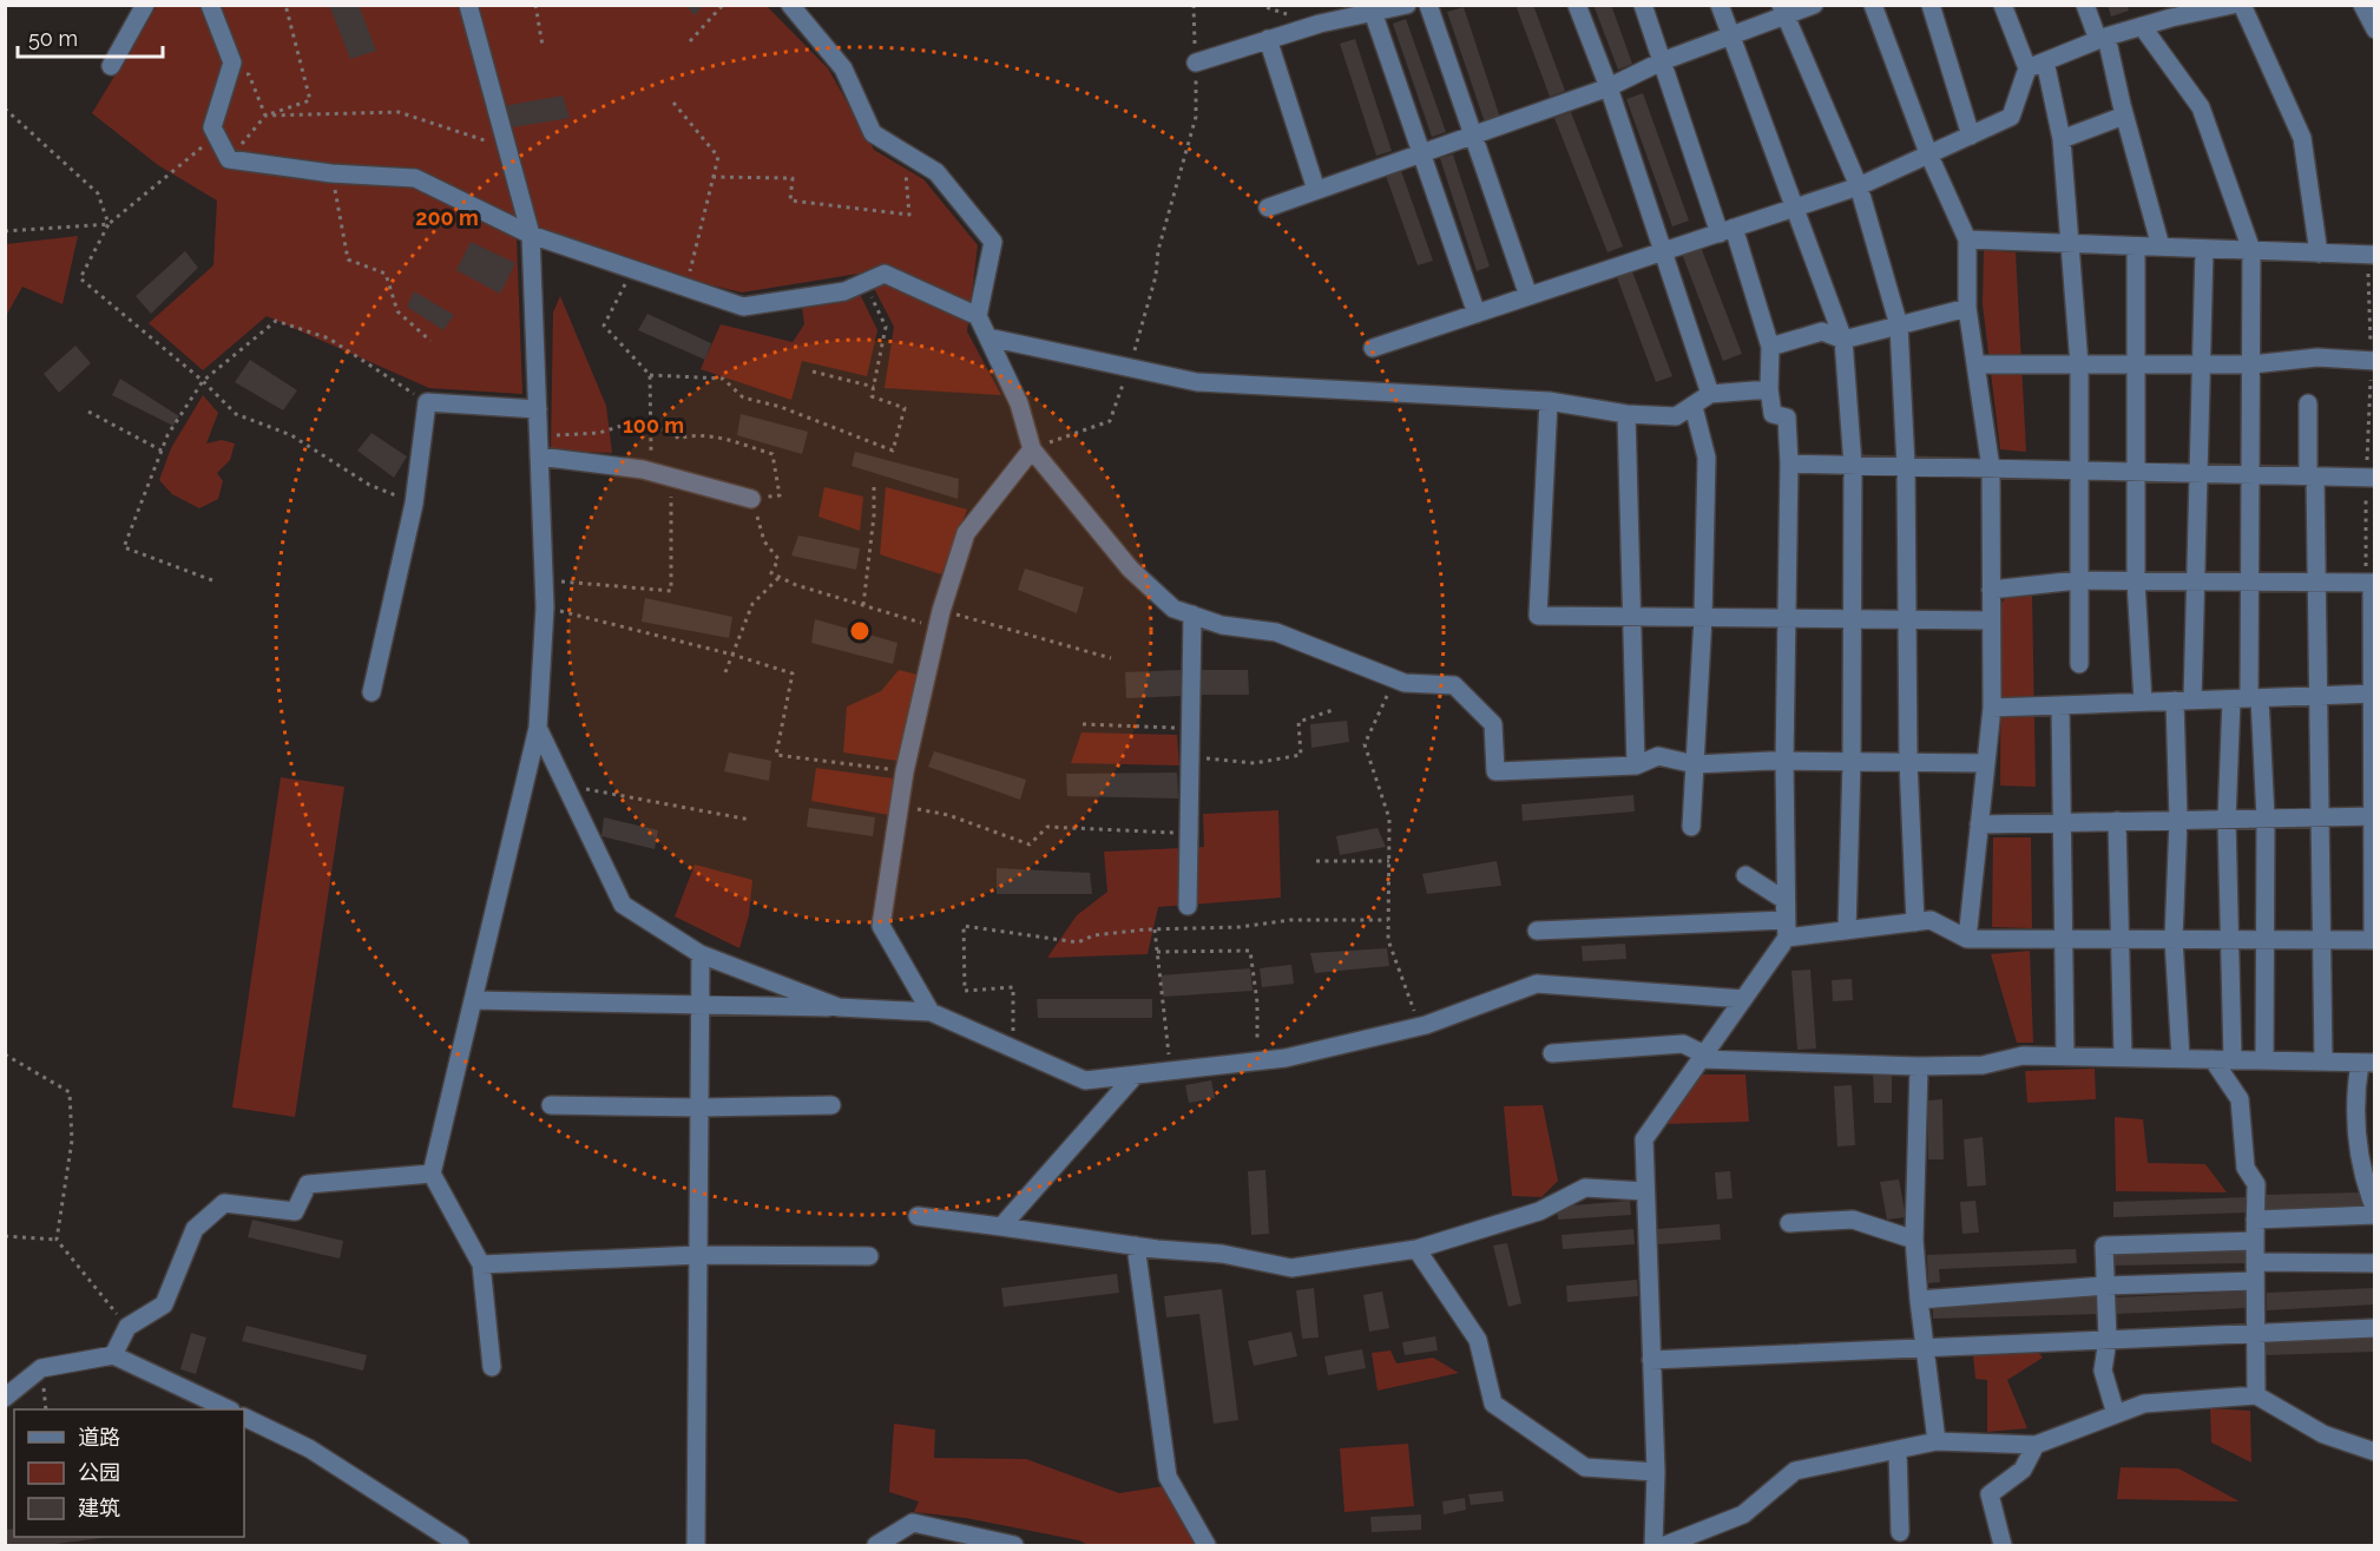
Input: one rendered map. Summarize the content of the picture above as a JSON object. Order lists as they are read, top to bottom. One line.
{"legend":["道路","公园","建筑"],"scale_bar":"50 m","rings":["200 m","100 m"]}
